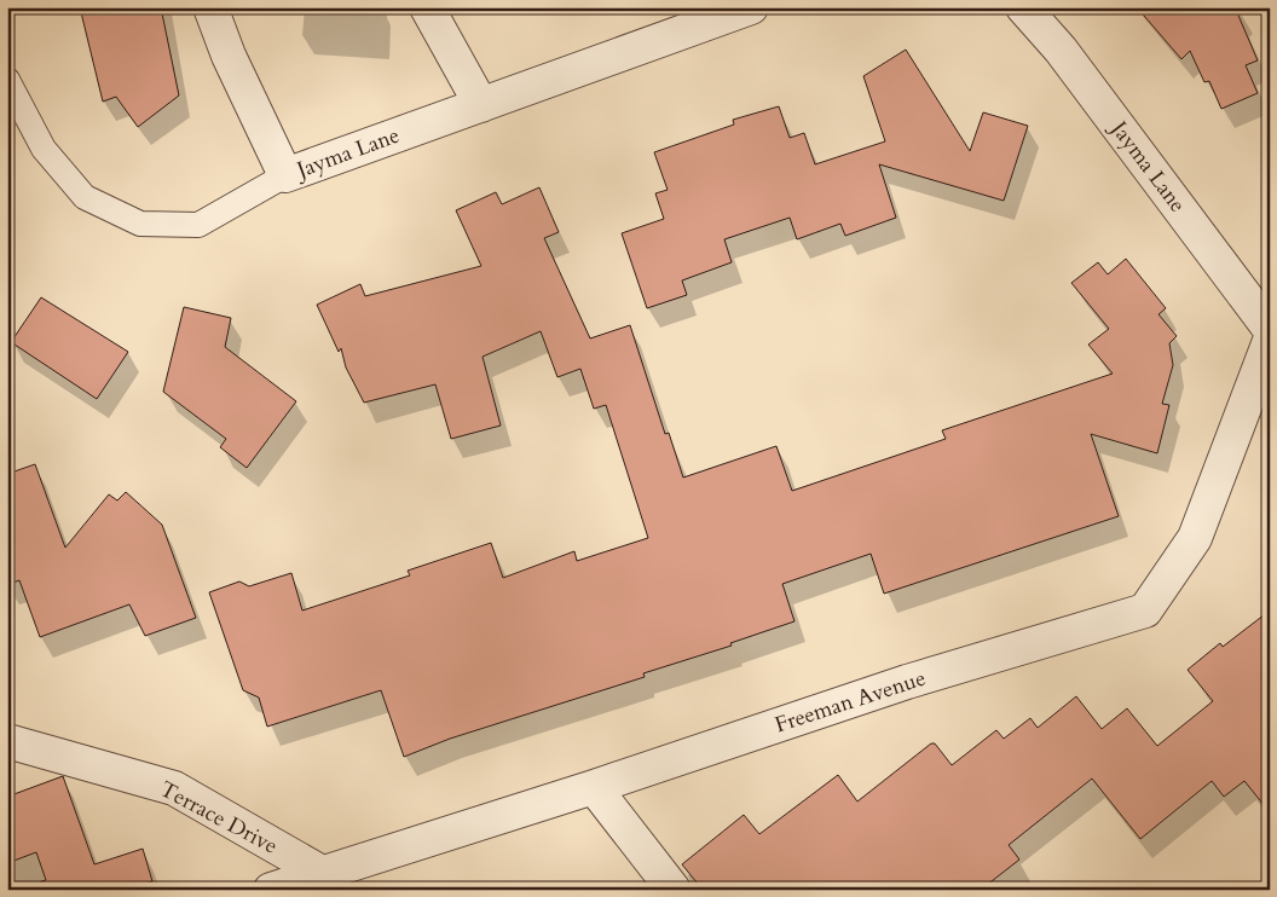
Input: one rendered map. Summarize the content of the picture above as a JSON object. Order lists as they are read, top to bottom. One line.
{"streets":{"street":["Jayma Lane","Freeman Avenue","Terrace Drive"]},"crossings":[["Freeman Avenue","Terrace Drive"]]}
